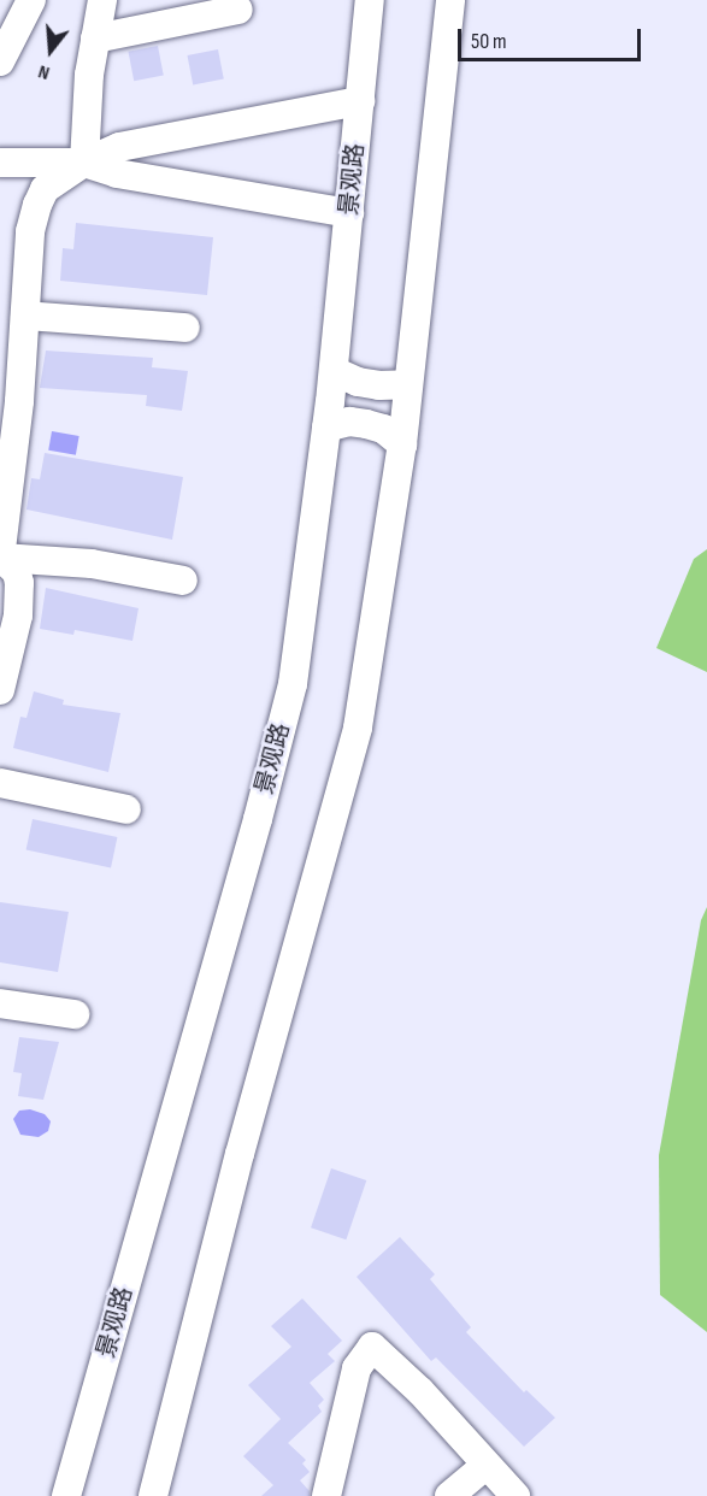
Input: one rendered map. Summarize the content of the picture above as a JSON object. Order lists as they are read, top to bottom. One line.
{"streets":{"street":["景观路"]},"scale_bar":"50 m","north":"bottom"}
